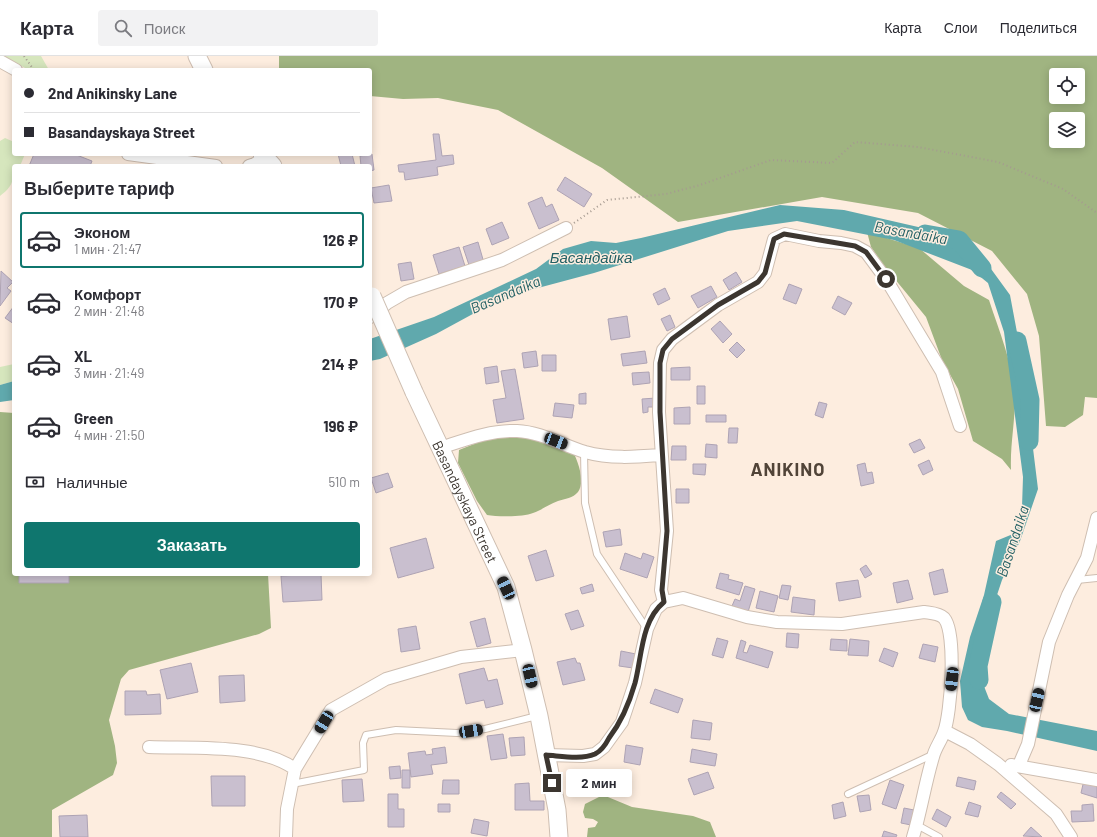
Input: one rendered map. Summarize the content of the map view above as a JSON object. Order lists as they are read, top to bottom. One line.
{"streets":{"street":["Basandayskaya Street"]},"districts":["ANIKINO"],"water":["Basandaika","Басандайка"],"page":{"header":"Карта","search":"Поиск","nav":["Карта","Слои","Поделиться"],"banner":["2nd Anikinsky Lane","Basandayskaya Street"],"heading":"Выберите тариф","list":[{"name":"Эконом","note":"1 мин · 21:47","value":"126 ₽"},{"name":"Комфорт","note":"2 мин · 21:48","value":"170 ₽"},{"name":"XL","note":"3 мин · 21:49","value":"214 ₽"},{"name":"Green","note":"4 мин · 21:50","value":"196 ₽"}],"pay":["Наличные","510 m"],"buttons":"Заказать","bubble":"2 мин"}}
